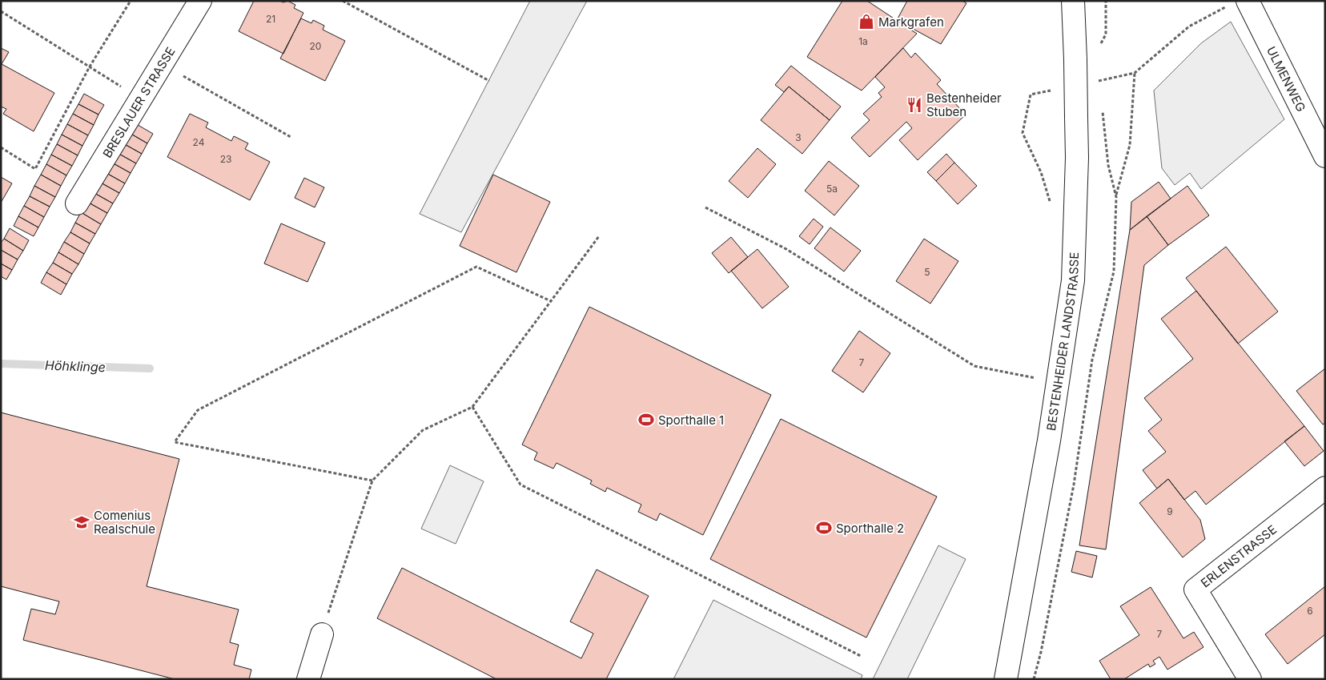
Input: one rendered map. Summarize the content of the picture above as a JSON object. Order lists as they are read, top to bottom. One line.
{"streets":{"street":["ULMENWEG","BRESLAUER STRASSE","BESTENHEIDER LANDSTRASSE","ERLENSTRASSE"]},"water":["Höhklinge"],"places":{"shop":["Markgrafen"],"restaurant":["Bestenheider Stuben"],"sports":["Sporthalle 1","Sporthalle 2"],"school or university":["Comenius Realschule"]},"house_numbers":["21","1a","20","3","24","23","5a","5","7","9","6","7"]}
